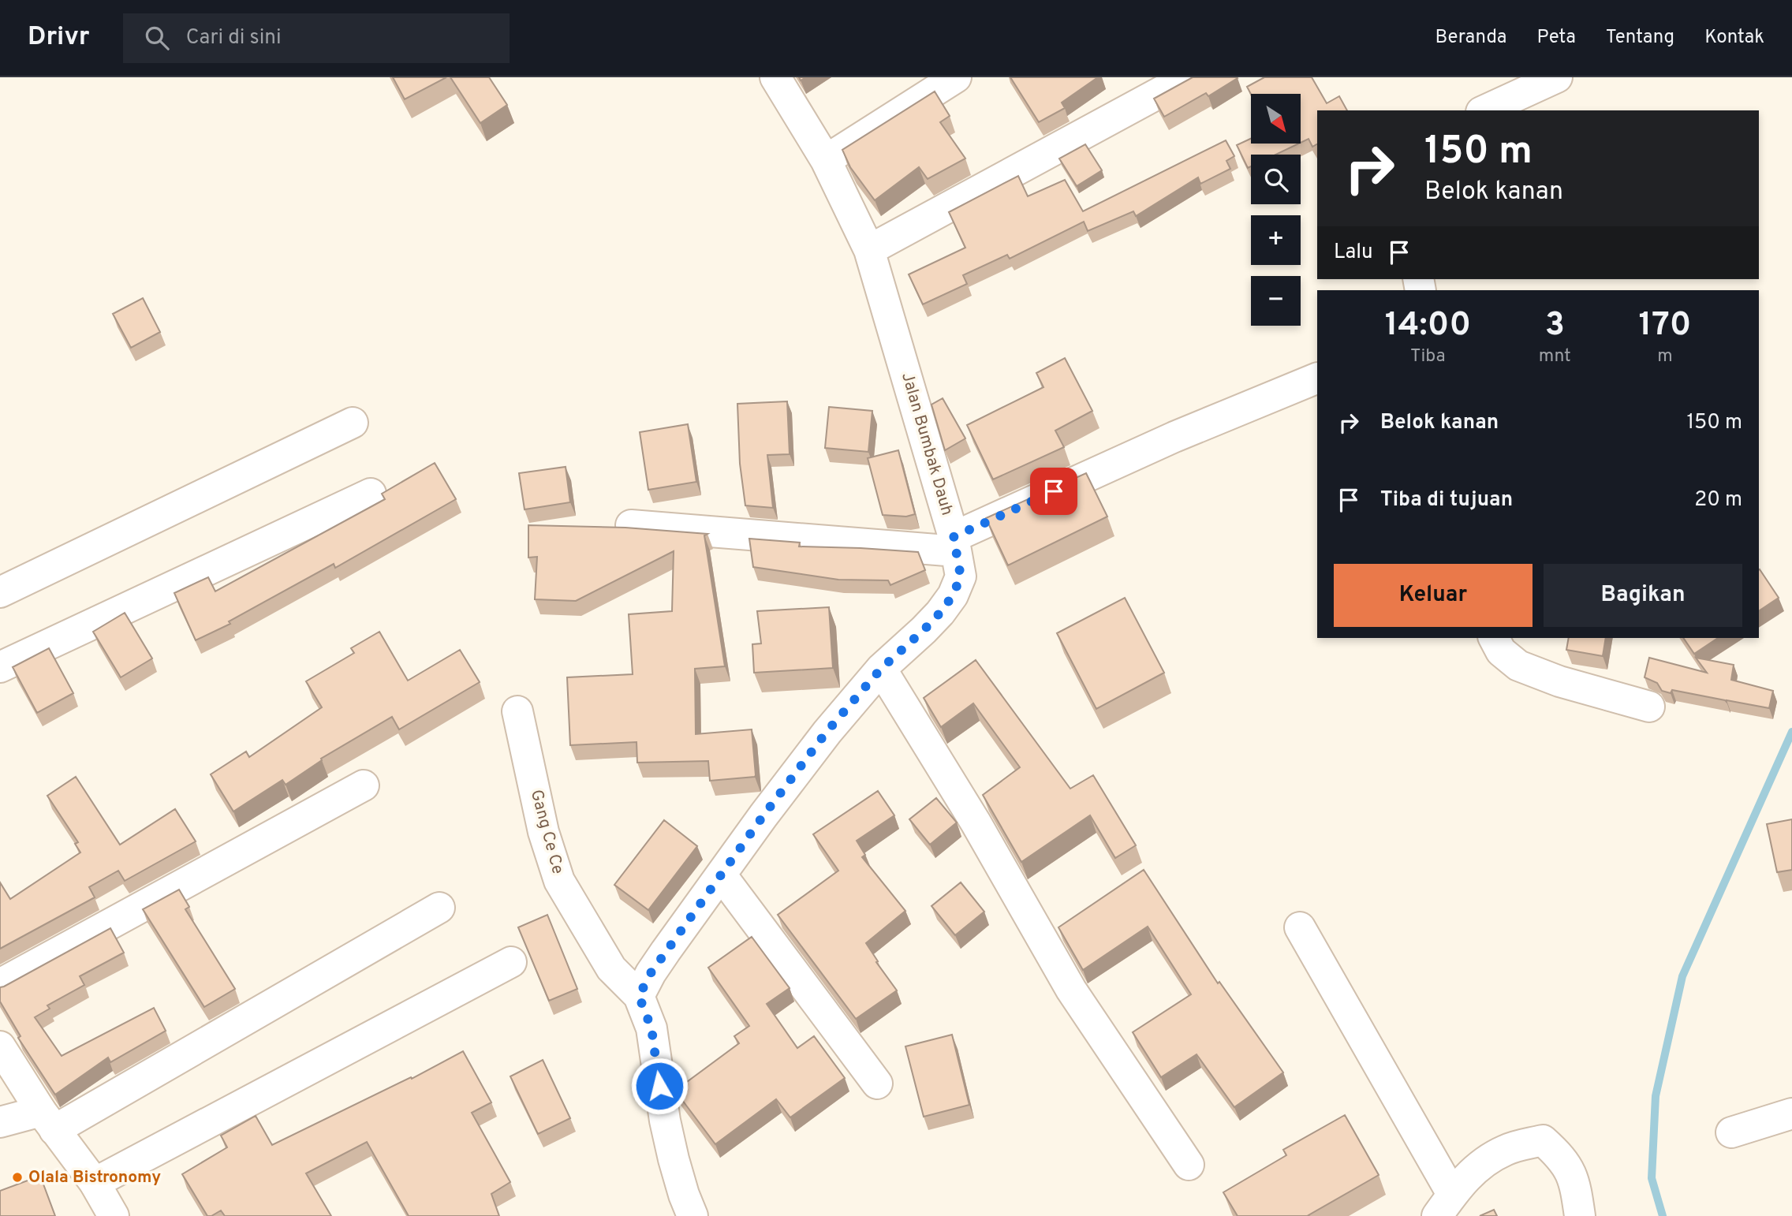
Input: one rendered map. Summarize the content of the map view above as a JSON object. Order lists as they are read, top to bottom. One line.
{"streets":{"street":["Jalan Bumbak Dauh","Gang Ce Ce"]},"crossings":[["Jalan Bumbak Dauh","Gang Ce Ce"]],"places":["Olala Bistronomy"],"north":"bottom right","page":{"header":"Drivr","search":"Cari di sini","nav":["Beranda","Peta","Tentang","Kontak"],"map_buttons":["+","−"],"turn":["150 m","Belok kanan"],"then":"Lalu","eta":["14:00","Tiba","3","mnt","170","m"],"list":[{"name":"Belok kanan","value":"150 m"},{"name":"Tiba di tujuan","value":"20 m"}],"buttons":["Keluar","Bagikan"]}}
